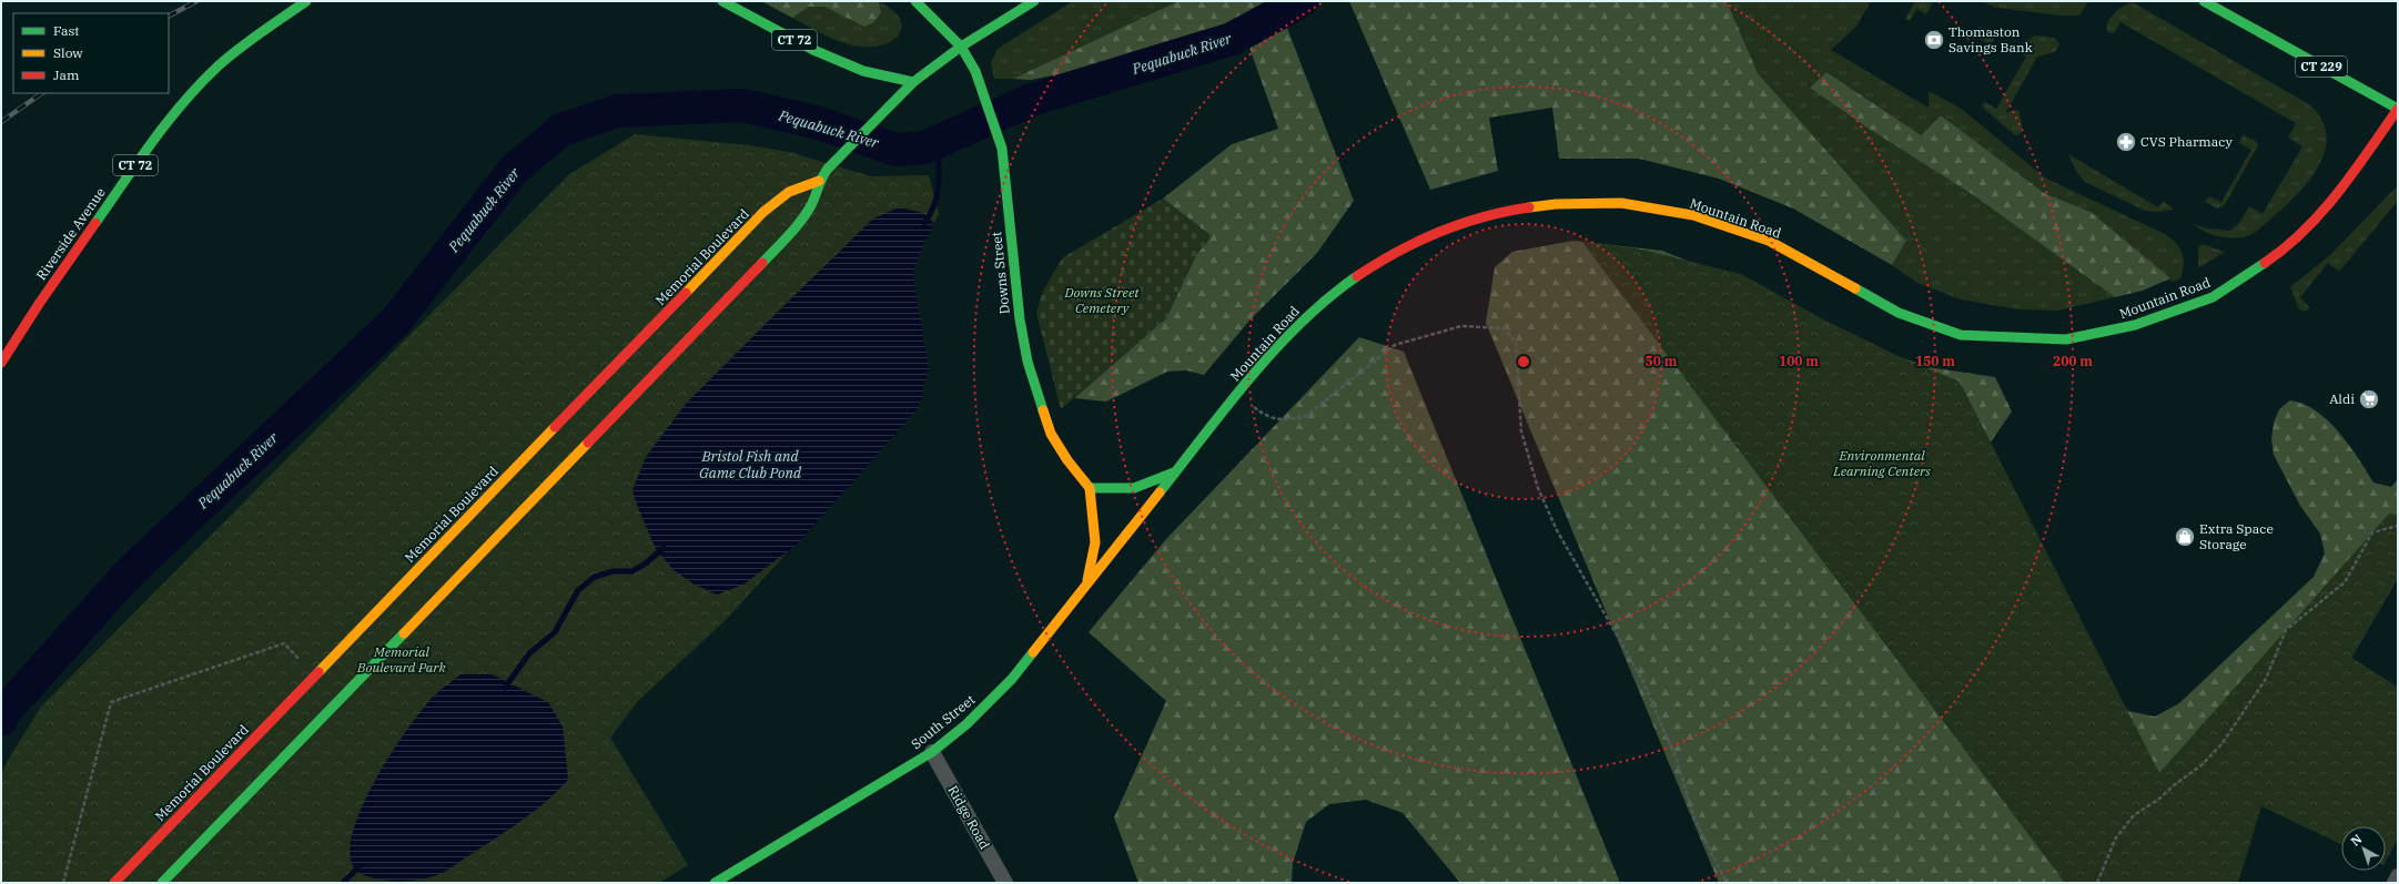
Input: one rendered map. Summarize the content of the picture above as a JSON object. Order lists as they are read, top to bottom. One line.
{"streets":{"main road":["CT 72","CT 229","Mountain Road","Riverside Avenue","Memorial Boulevard","Downs Street","South Street"],"street":["Ridge Road"]},"crossings":[["CT 229","Mountain Road"],["Mountain Road","South Street"],["South Street","Ridge Road"]],"water":["Pequabuck River","Bristol Fish and Game Club Pond"],"parks":["Downs Street Cemetery","Environmental Learning Centers","Memorial Boulevard Park"],"places":{"bank":["Thomaston Savings Bank"],"pharmacy":["CVS Pharmacy"],"supermarket":["Aldi"],"shop":["Extra Space Storage"]},"legend":["Fast","Slow","Jam"],"north":"top left","rings":["50 m","100 m","150 m","200 m"]}
